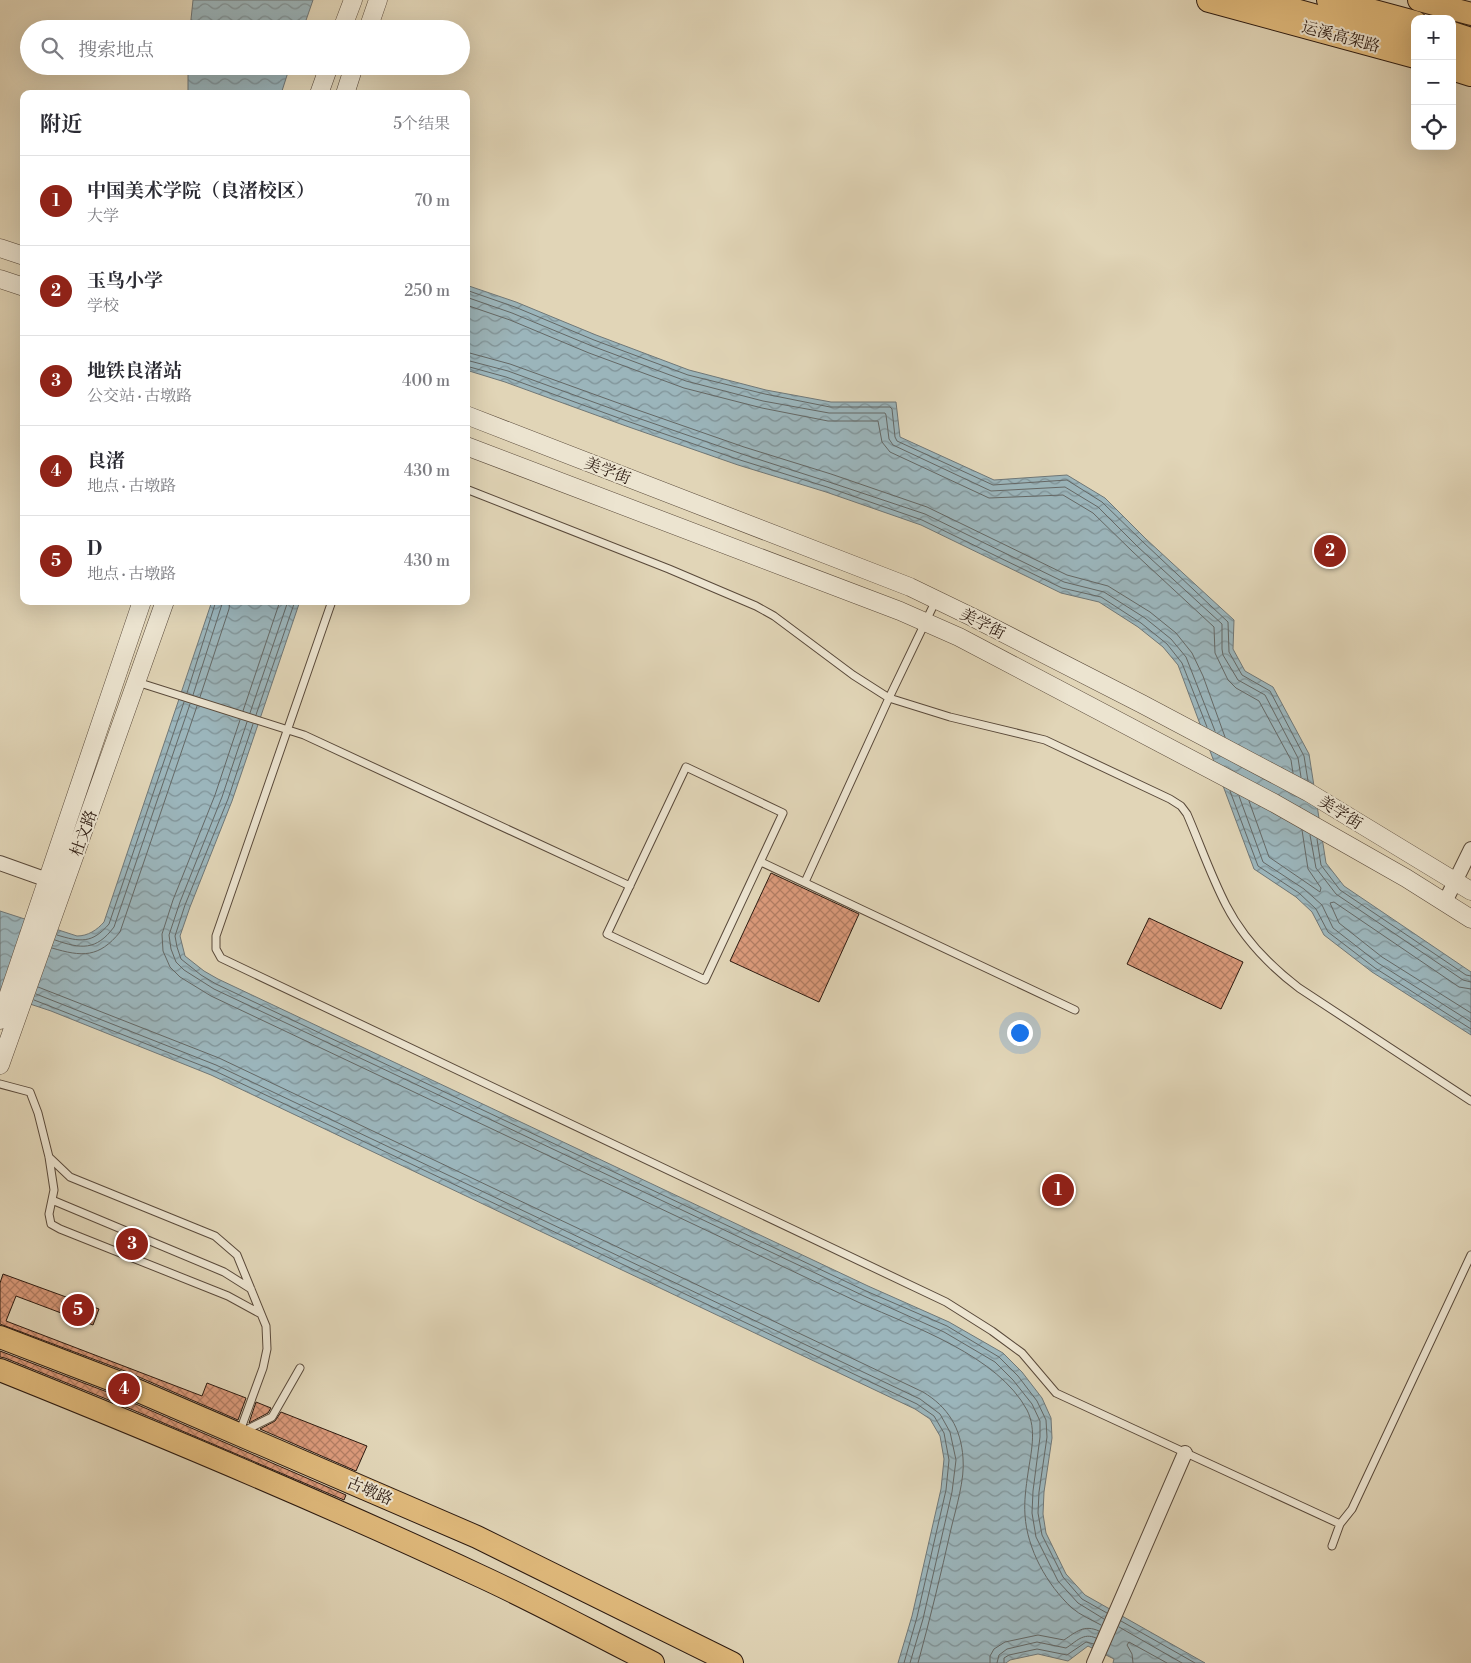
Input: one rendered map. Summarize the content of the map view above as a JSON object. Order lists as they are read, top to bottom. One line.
{"streets":{"highway":["运溪高架路"],"main road":["古墩路"],"street":["美学街","杜文路"]},"page":{"map_buttons":["+","−"],"search":"搜索地点","heading":["附近","5个结果"],"list":[{"mark":"1","name":"中国美术学院（良渚校区）","note":"大学","value":"70 m"},{"mark":"2","name":"玉鸟小学","note":"学校","value":"250 m"},{"mark":"3","name":"地铁良渚站","note":"公交站 · 古墩路","value":"400 m"},{"mark":"4","name":"良渚","note":"地点 · 古墩路","value":"430 m"},{"mark":"5","name":"D","note":"地点 · 古墩路","value":"430 m"}],"pins":["2","1","3","5","4"]}}
